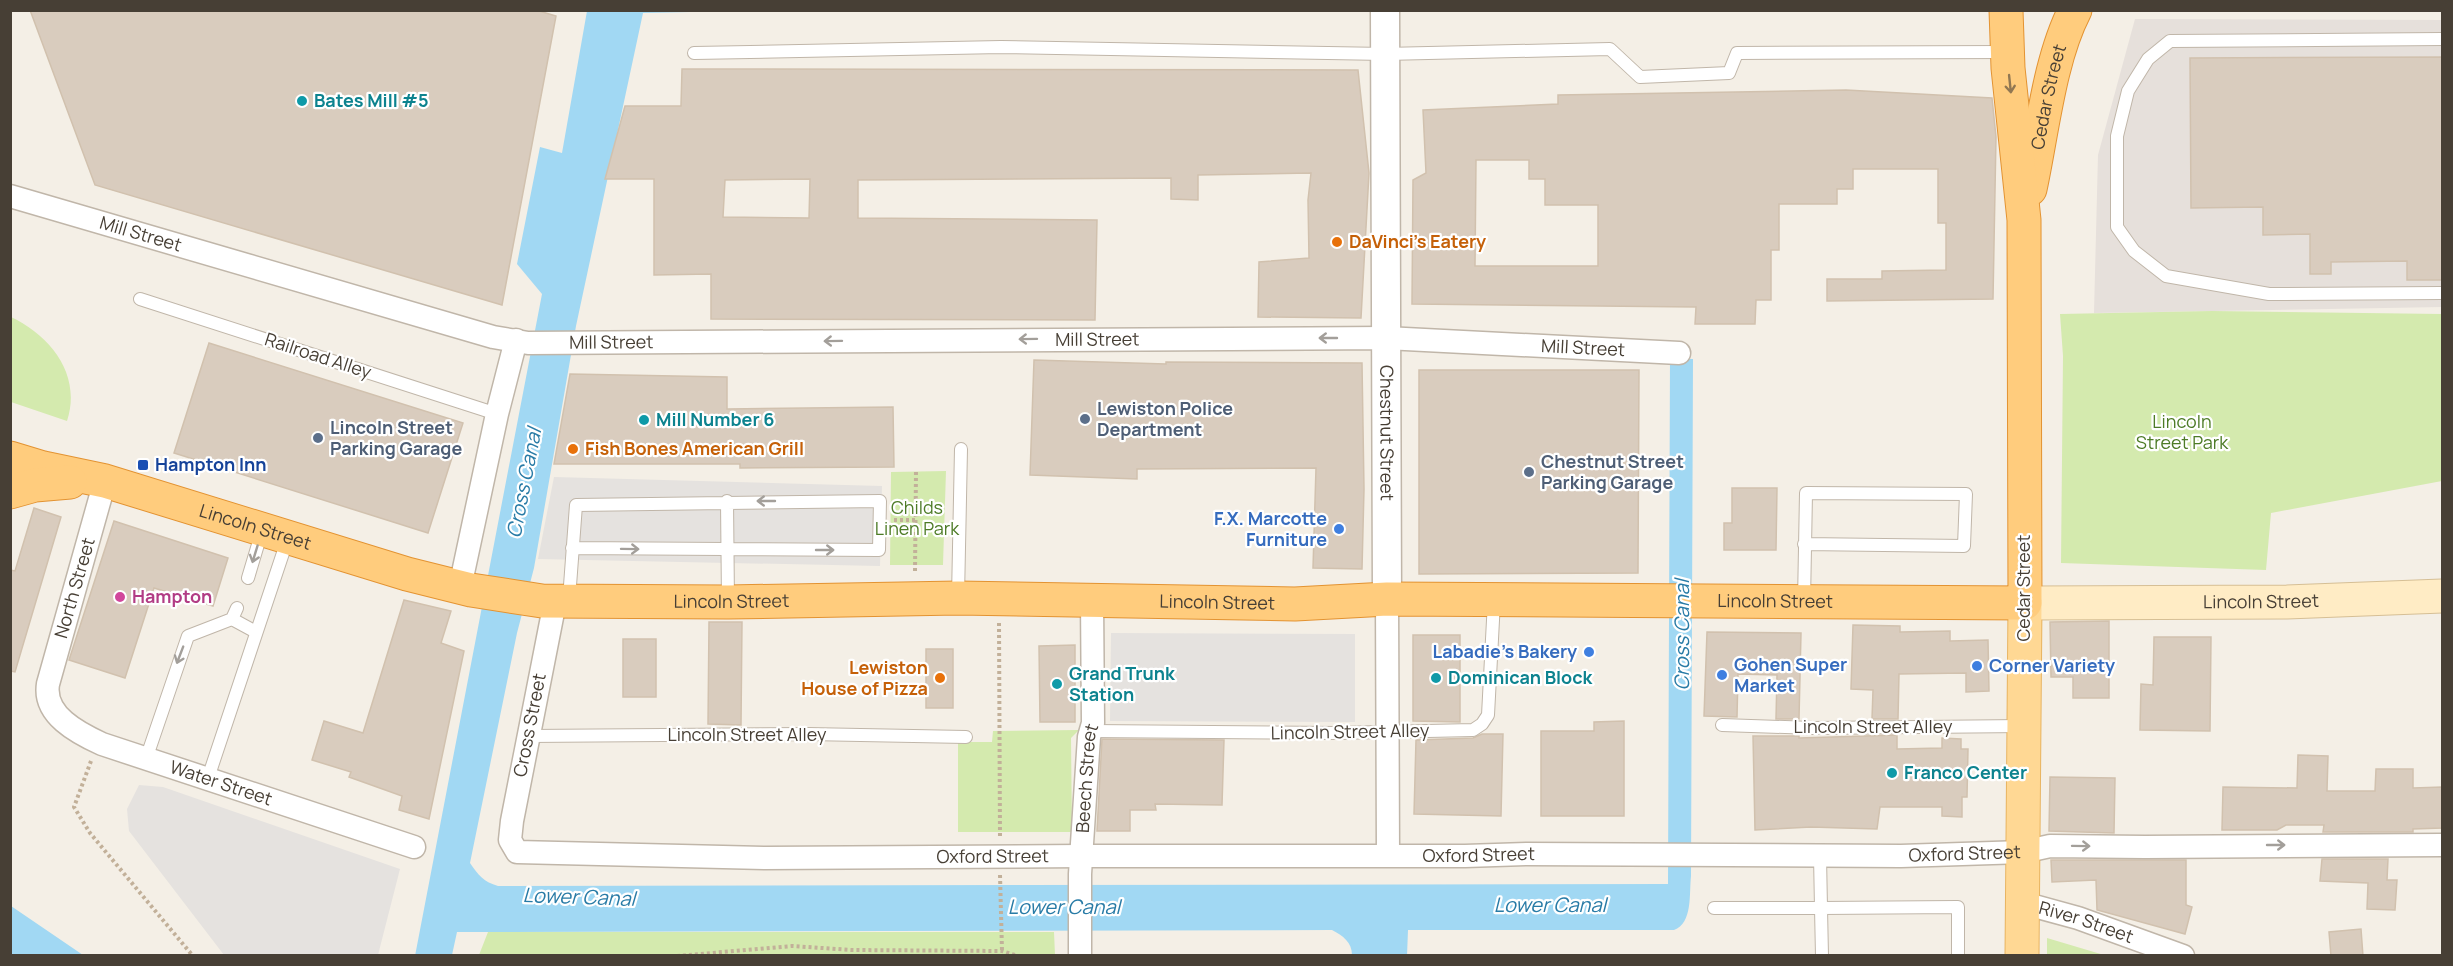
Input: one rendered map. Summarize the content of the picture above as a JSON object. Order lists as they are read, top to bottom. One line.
{"streets":{"highway":["Cedar Street","Lincoln Street"],"street":["Mill Street","Chestnut Street","North Street","Cross Street","Beech Street","Water Street","Oxford Street","River Street"],"lane":["Railroad Alley","Lincoln Street Alley"]},"crossings":[["Cedar Street","Lincoln Street"],["Cedar Street","Lincoln Street Alley"],["Cedar Street","Oxford Street"],["Cedar Street","River Street"],["Mill Street","Chestnut Street"],["Chestnut Street","Lincoln Street"],["Chestnut Street","Lincoln Street Alley"],["Chestnut Street","Oxford Street"],["Lincoln Street","North Street"],["Lincoln Street","Cross Street"],["Lincoln Street","Lincoln Street Alley"],["Lincoln Street","Beech Street"],["North Street","Water Street"],["Cross Street","Lincoln Street Alley"],["Cross Street","Oxford Street"],["Lincoln Street Alley","Beech Street"],["Beech Street","Oxford Street"]],"one_way":["Mill Street"],"water":["Cross Canal","Lower Canal"],"parks":["Lincoln Street Park","Childs Linen Park"],"places":{"other":["Bates Mill #5","DaVinci's Eatery","Lewiston Police Department","Mill Number 6","Lincoln Street Parking Garage","Fish Bones American Grill","Chestnut Street Parking Garage","F.X. Marcotte Furniture","Hampton","Labadie's Bakery","Corner Variety","Gohen Super Market","Lewiston House of Pizza","Dominican Block","Grand Trunk Station","Franco Center"],"transit":["Hampton Inn"]}}
